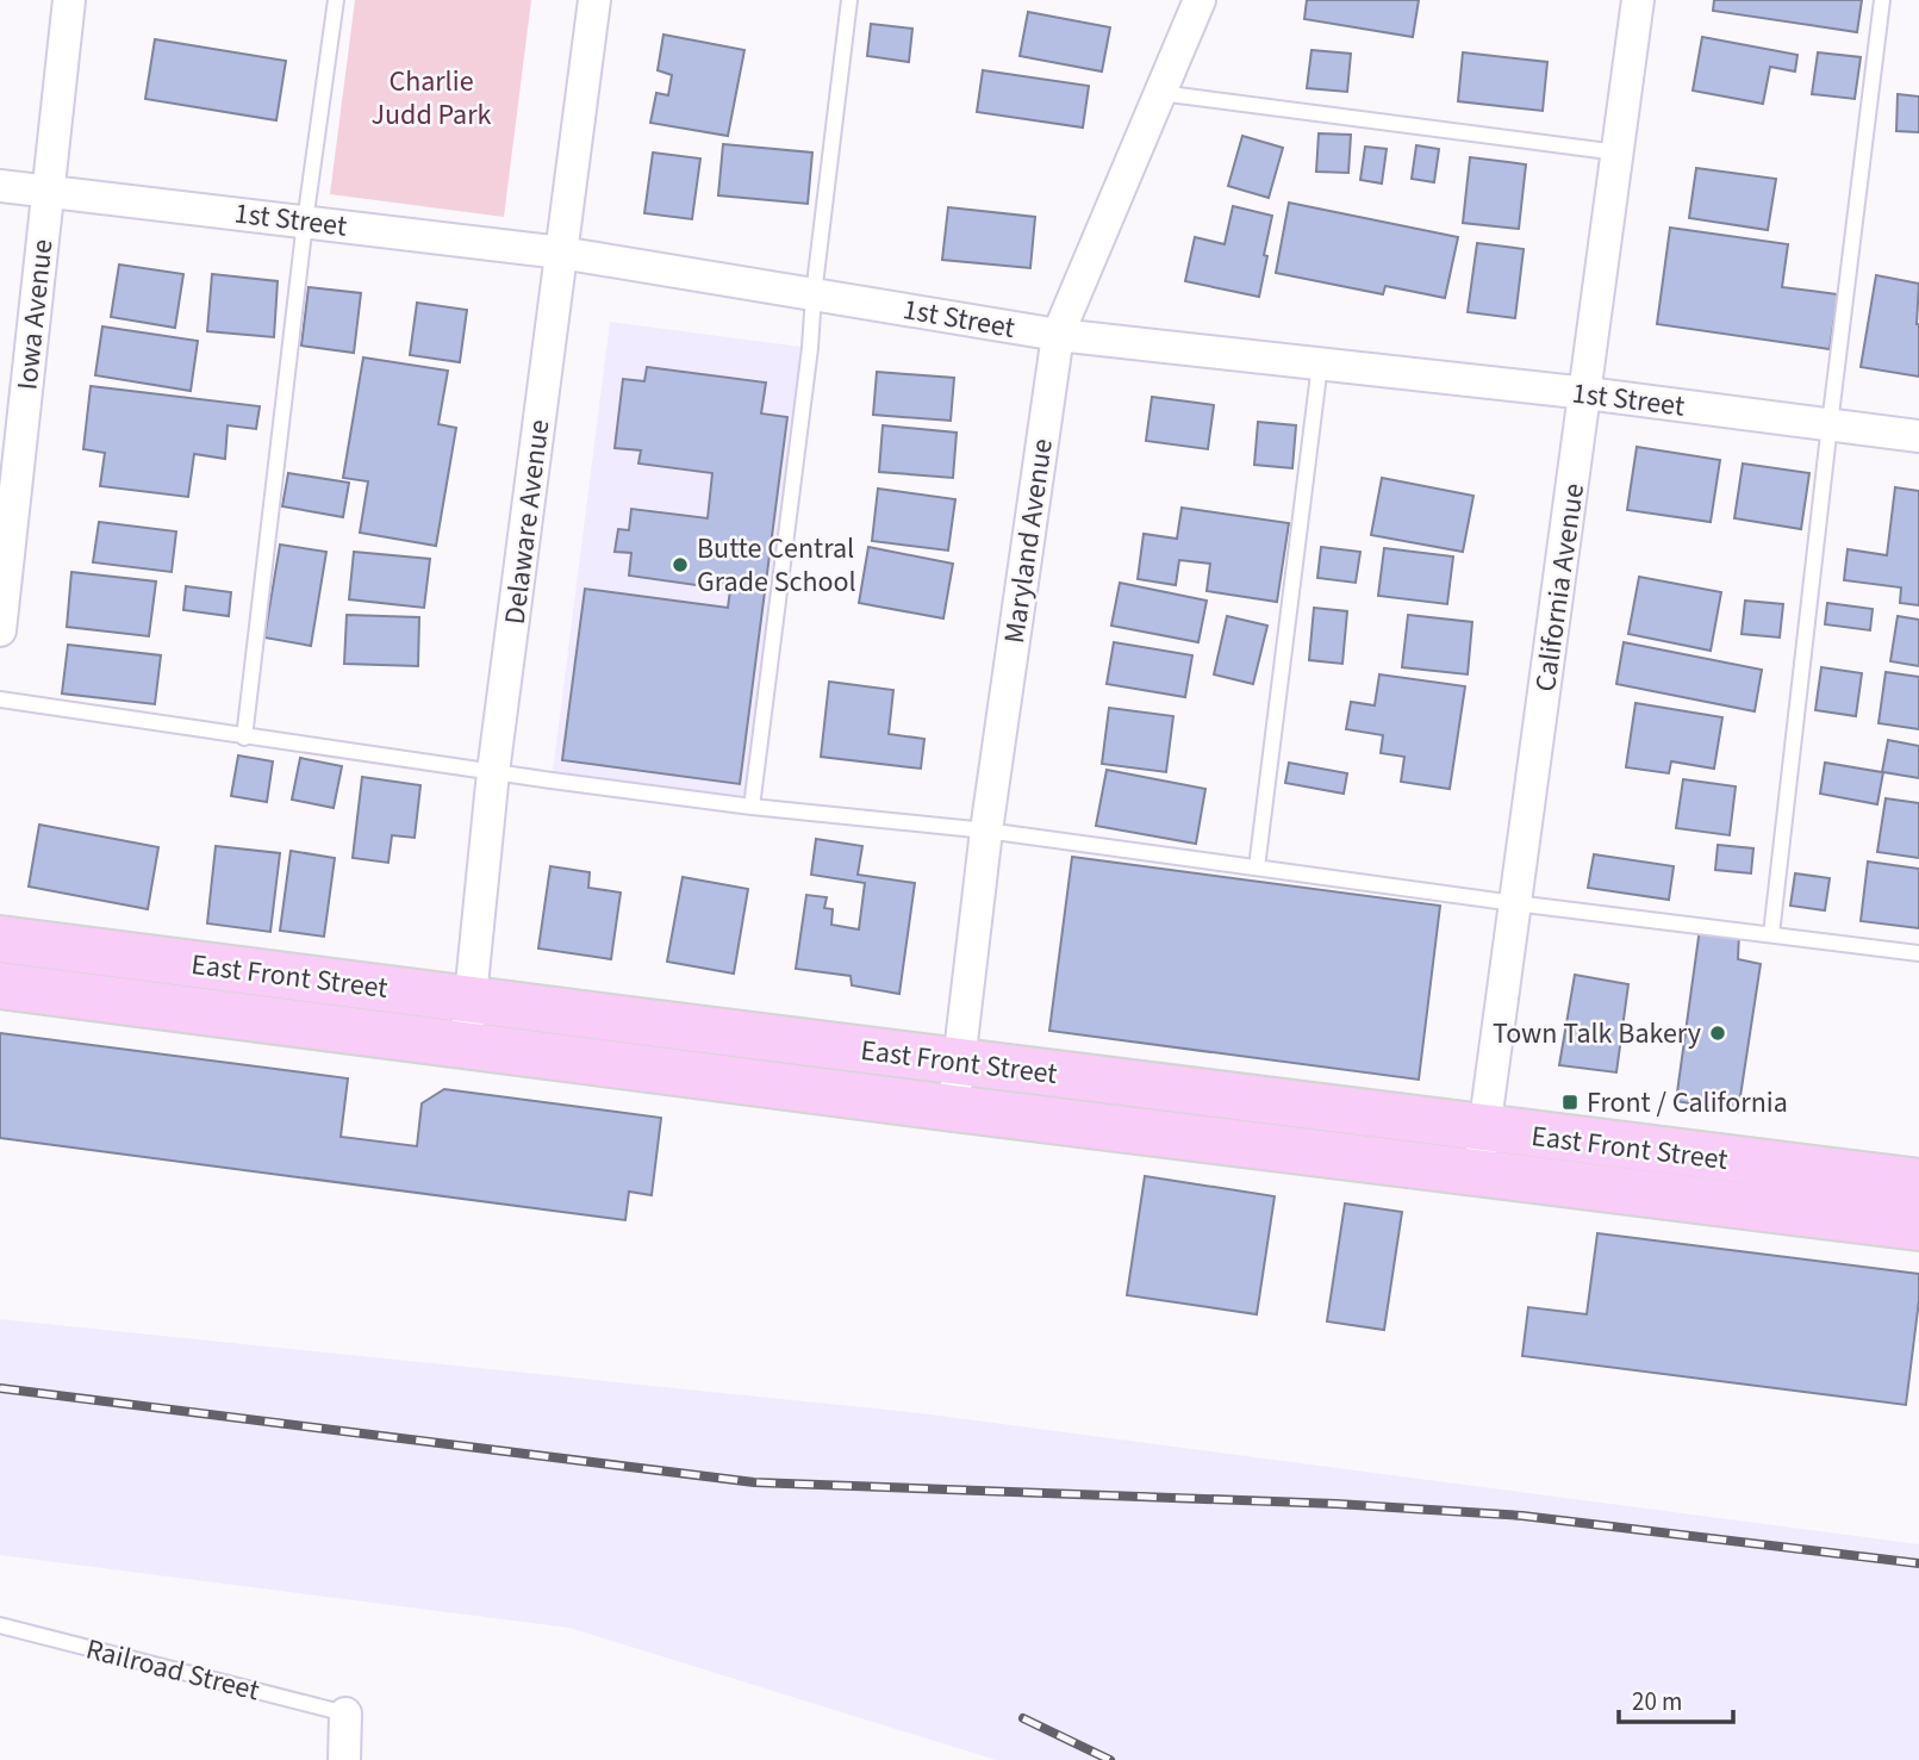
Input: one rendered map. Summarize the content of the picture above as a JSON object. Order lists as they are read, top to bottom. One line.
{"streets":{"main road":["East Front Street"],"street":["1st Street","Iowa Avenue","Delaware Avenue","Maryland Avenue","California Avenue"],"lane":["Railroad Street"]},"crossings":[["1st Street","Iowa Avenue"],["1st Street","Delaware Avenue"],["1st Street","Maryland Avenue"],["1st Street","California Avenue"],["Delaware Avenue","East Front Street"],["Maryland Avenue","East Front Street"],["California Avenue","East Front Street"]],"parks":["Charlie Judd Park"],"places":{"other":["Butte Central Grade School","Town Talk Bakery"],"transit":["Front / California"]},"scale_bar":"20 m"}
